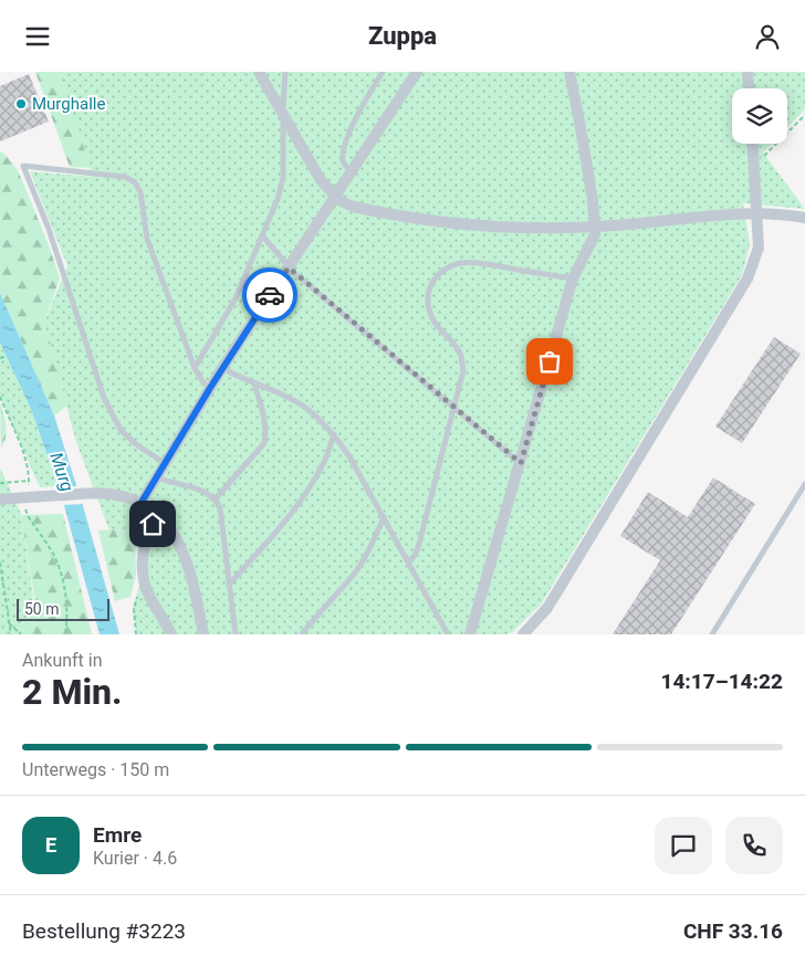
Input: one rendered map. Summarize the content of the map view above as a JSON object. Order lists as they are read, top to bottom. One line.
{"water":["Murg"],"places":["Murghalle"],"scale_bar":"50 m","page":{"header":"Zuppa","scale":"50 m","heading":["2 Min.","Ankunft in","14:17–14:22"],"panel":["Emre","Kurier · 4.6","Bestellung #3223","CHF 33.16"],"bar":"Unterwegs · 150 m","round":"E"}}
